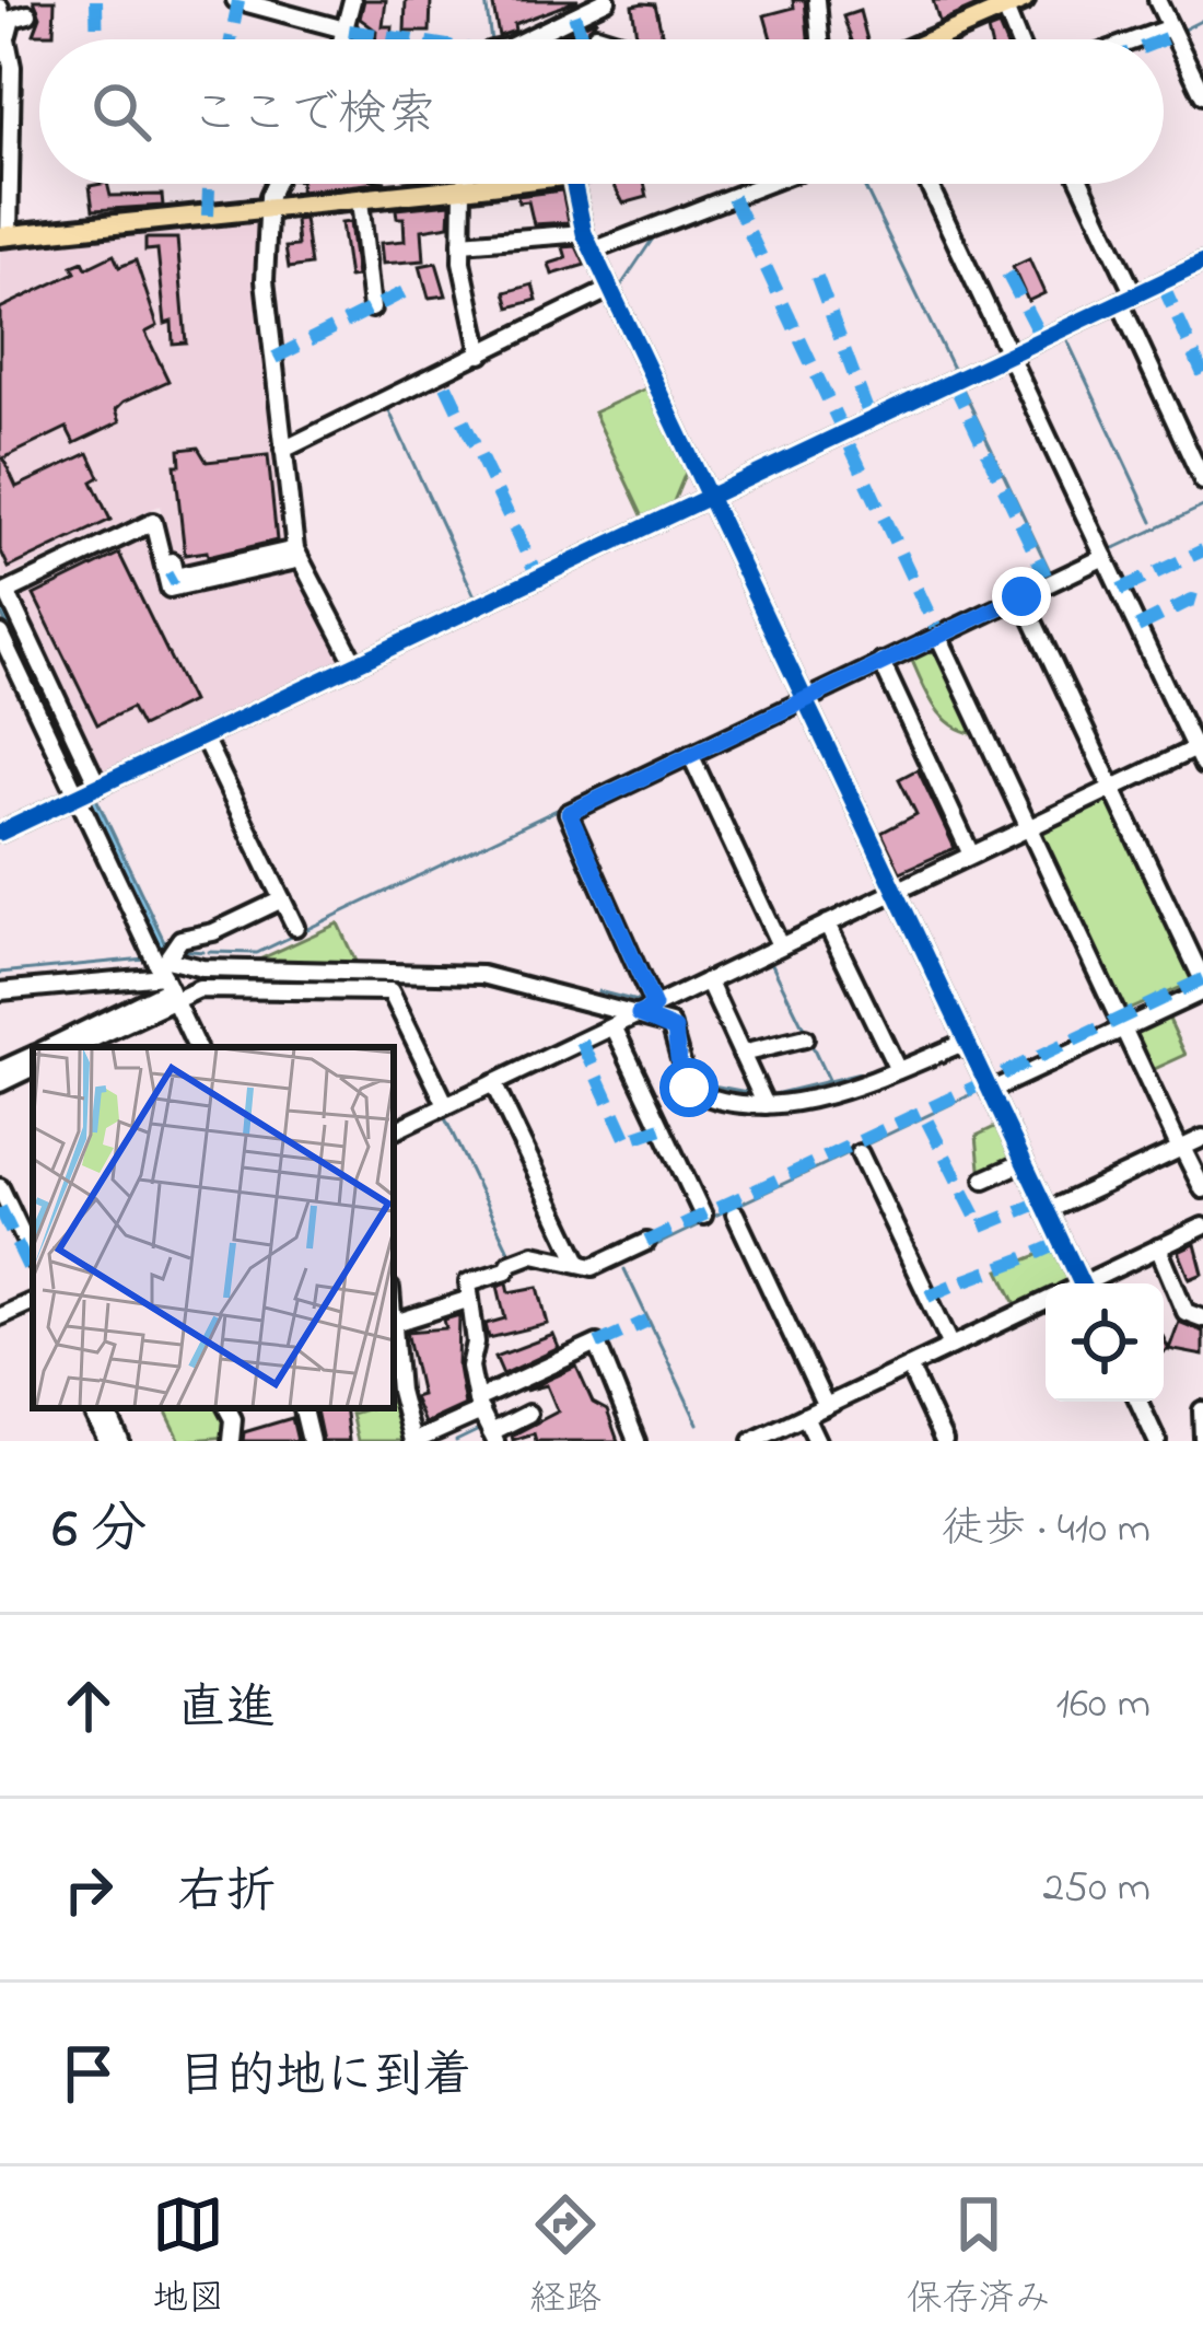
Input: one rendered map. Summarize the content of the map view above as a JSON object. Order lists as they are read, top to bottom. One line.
{"page":{"search":"ここで検索","heading":["6 分","徒歩 · 410 m"],"list":[["直進","160 m"],["右折","250 m"],"目的地に到着"],"nav":["地図","経路","保存済み"]}}
